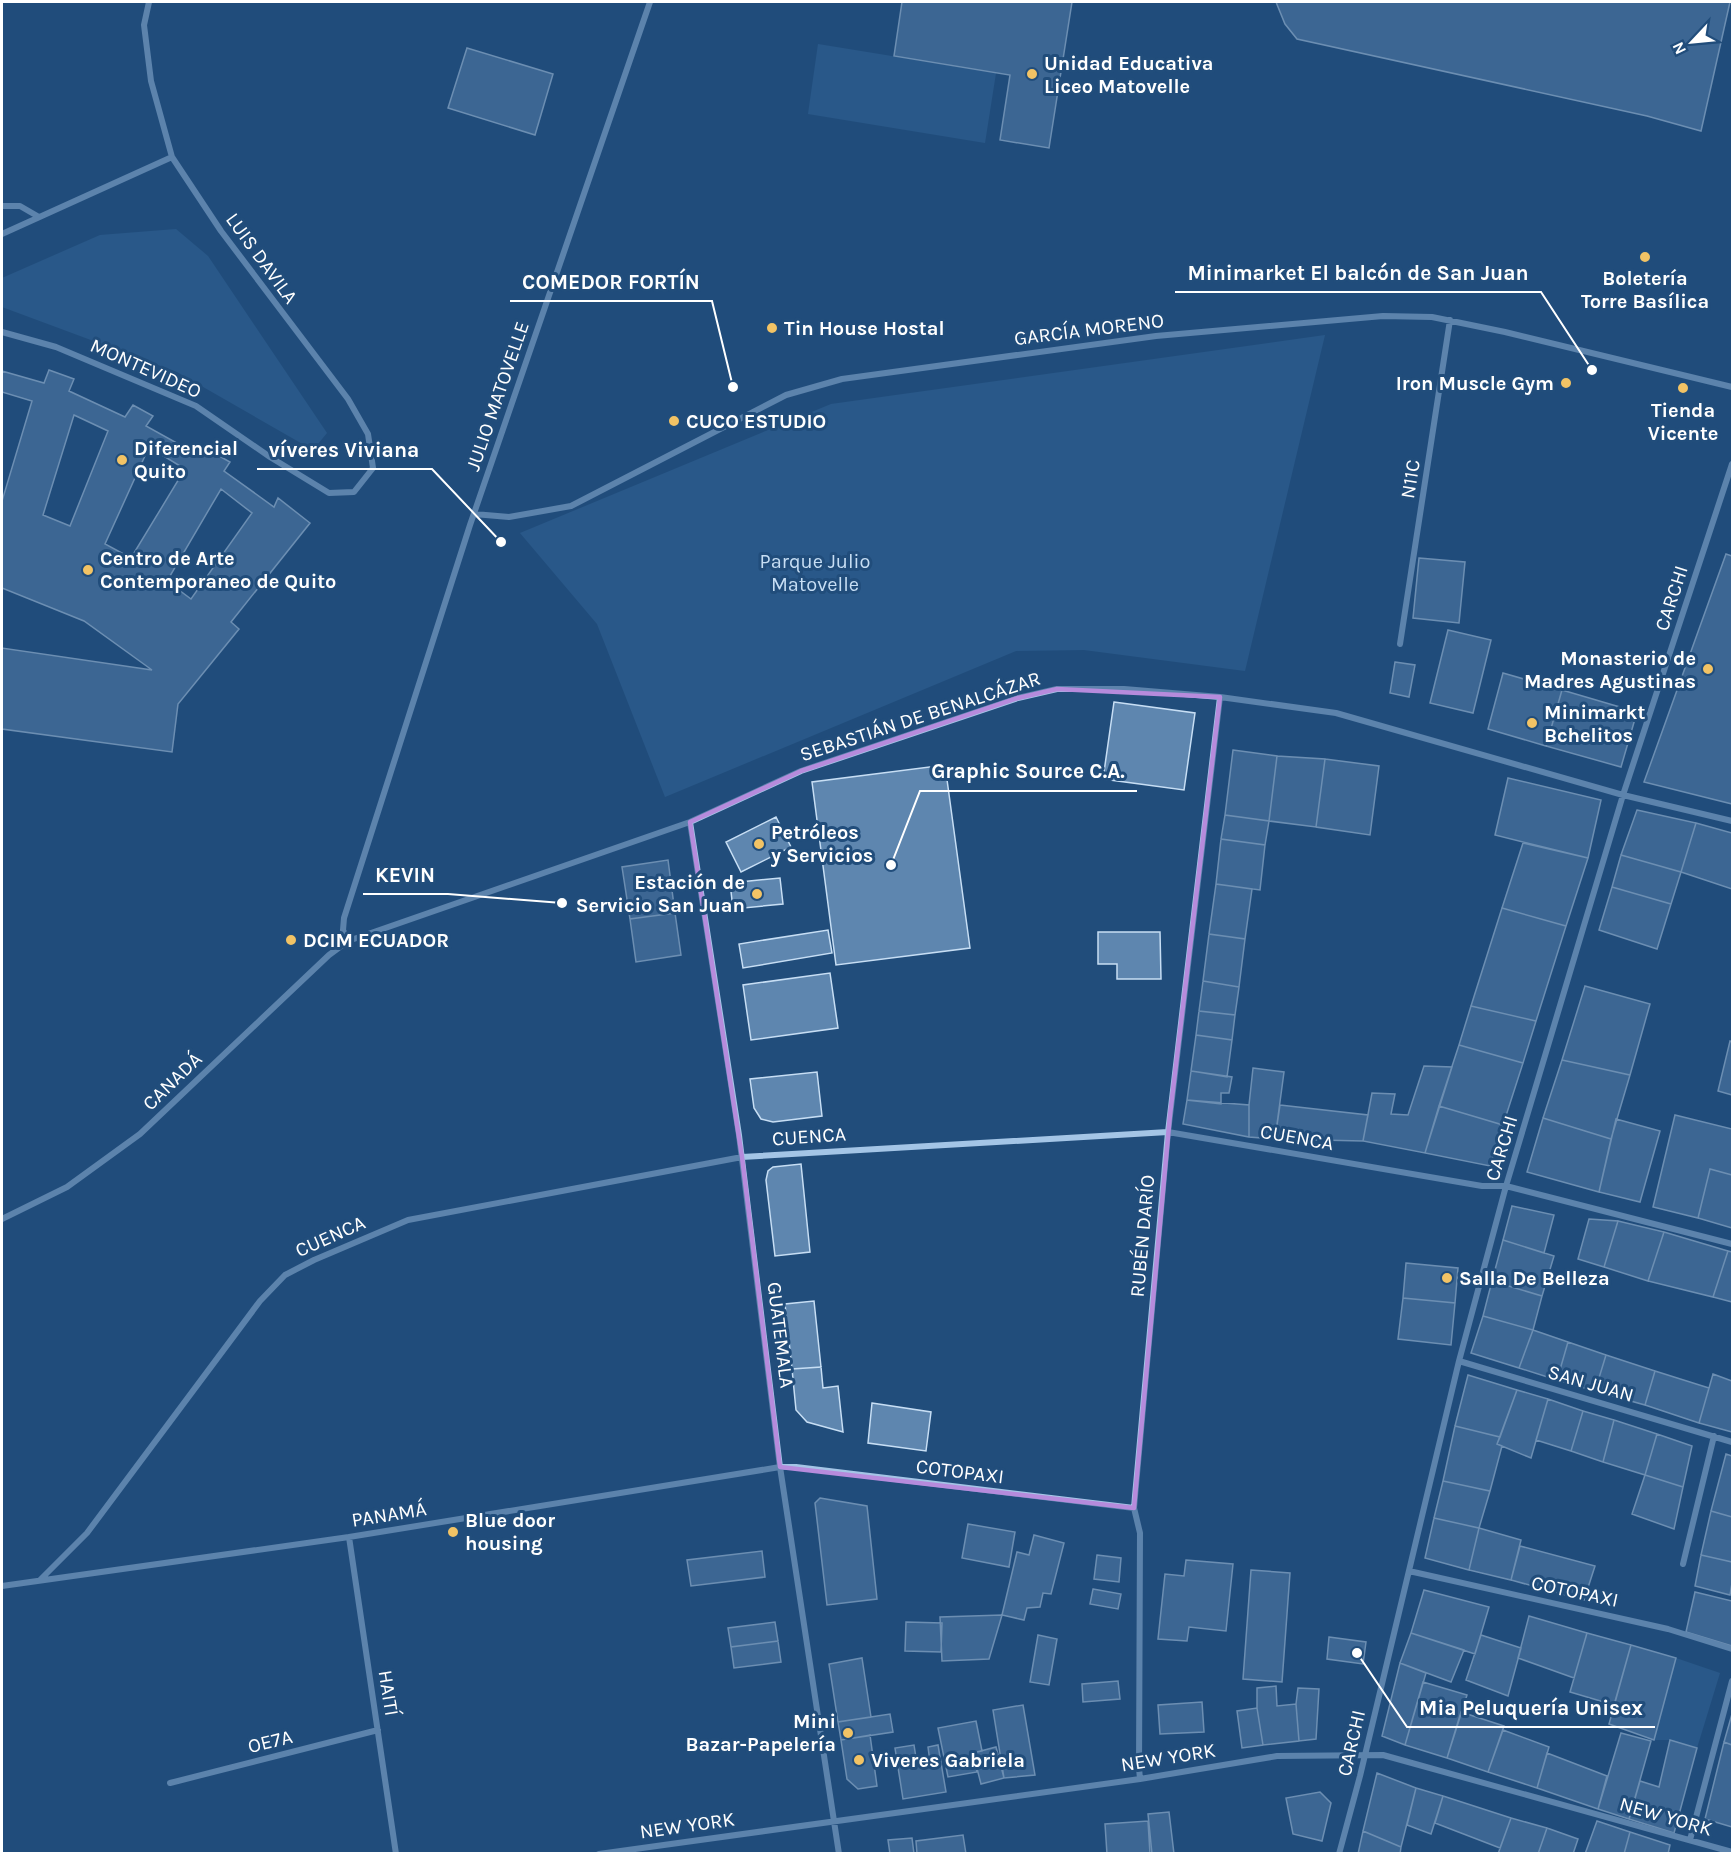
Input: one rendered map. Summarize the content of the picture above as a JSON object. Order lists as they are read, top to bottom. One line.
{"streets":{"street":["LUIS DAVILA","GARCÍA MORENO","MONTEVIDEO","JULIO MATOVELLE","N11C","CARCHI","SEBASTIÁN DE BENALCÁZAR","CANADÁ","CUENCA","RUBÉN DARÍO","GUATEMALA","SAN JUAN","COTOPAXI","PANAMÁ","HAITÍ","OE7A","NEW YORK"]},"crossings":[["LUIS DAVILA","MONTEVIDEO"],["GARCÍA MORENO","JULIO MATOVELLE"],["GARCÍA MORENO","N11C"],["JULIO MATOVELLE","SEBASTIÁN DE BENALCÁZAR"],["JULIO MATOVELLE","CANADÁ"],["CARCHI","SEBASTIÁN DE BENALCÁZAR"],["CARCHI","CUENCA"],["CARCHI","SAN JUAN"],["CARCHI","COTOPAXI"],["CARCHI","NEW YORK"],["SEBASTIÁN DE BENALCÁZAR","CANADÁ"],["SEBASTIÁN DE BENALCÁZAR","RUBÉN DARÍO"],["SEBASTIÁN DE BENALCÁZAR","GUATEMALA"],["CUENCA","RUBÉN DARÍO"],["CUENCA","GUATEMALA"],["CUENCA","PANAMÁ"],["RUBÉN DARÍO","COTOPAXI"],["RUBÉN DARÍO","NEW YORK"],["GUATEMALA","COTOPAXI"],["GUATEMALA","PANAMÁ"],["GUATEMALA","NEW YORK"],["COTOPAXI","PANAMÁ"],["PANAMÁ","HAITÍ"],["HAITÍ","OE7A"]],"parks":["Parque Julio Matovelle"],"places":["Unidad Educativa Liceo Matovelle","Boletería Torre Basílica","Tin House Hostal","Minimarket El balcón de San Juan","Iron Muscle Gym","COMEDOR FORTÍN","Tienda Vicente","CUCO ESTUDIO","Diferencial Quito","víveres Viviana","Centro de Arte Contemporaneo de Quito","Monasterio de Madres Agustinas","Minimarkt Bchelitos","Petróleos y Servicios","Graphic Source C.A.","Estación de Servicio San Juan","KEVIN","DCIM ECUADOR","Salla De Belleza","Blue door housing","Mia Peluquería Unisex","Mini Bazar-Papelería","Viveres Gabriela"],"north":"bottom left"}
